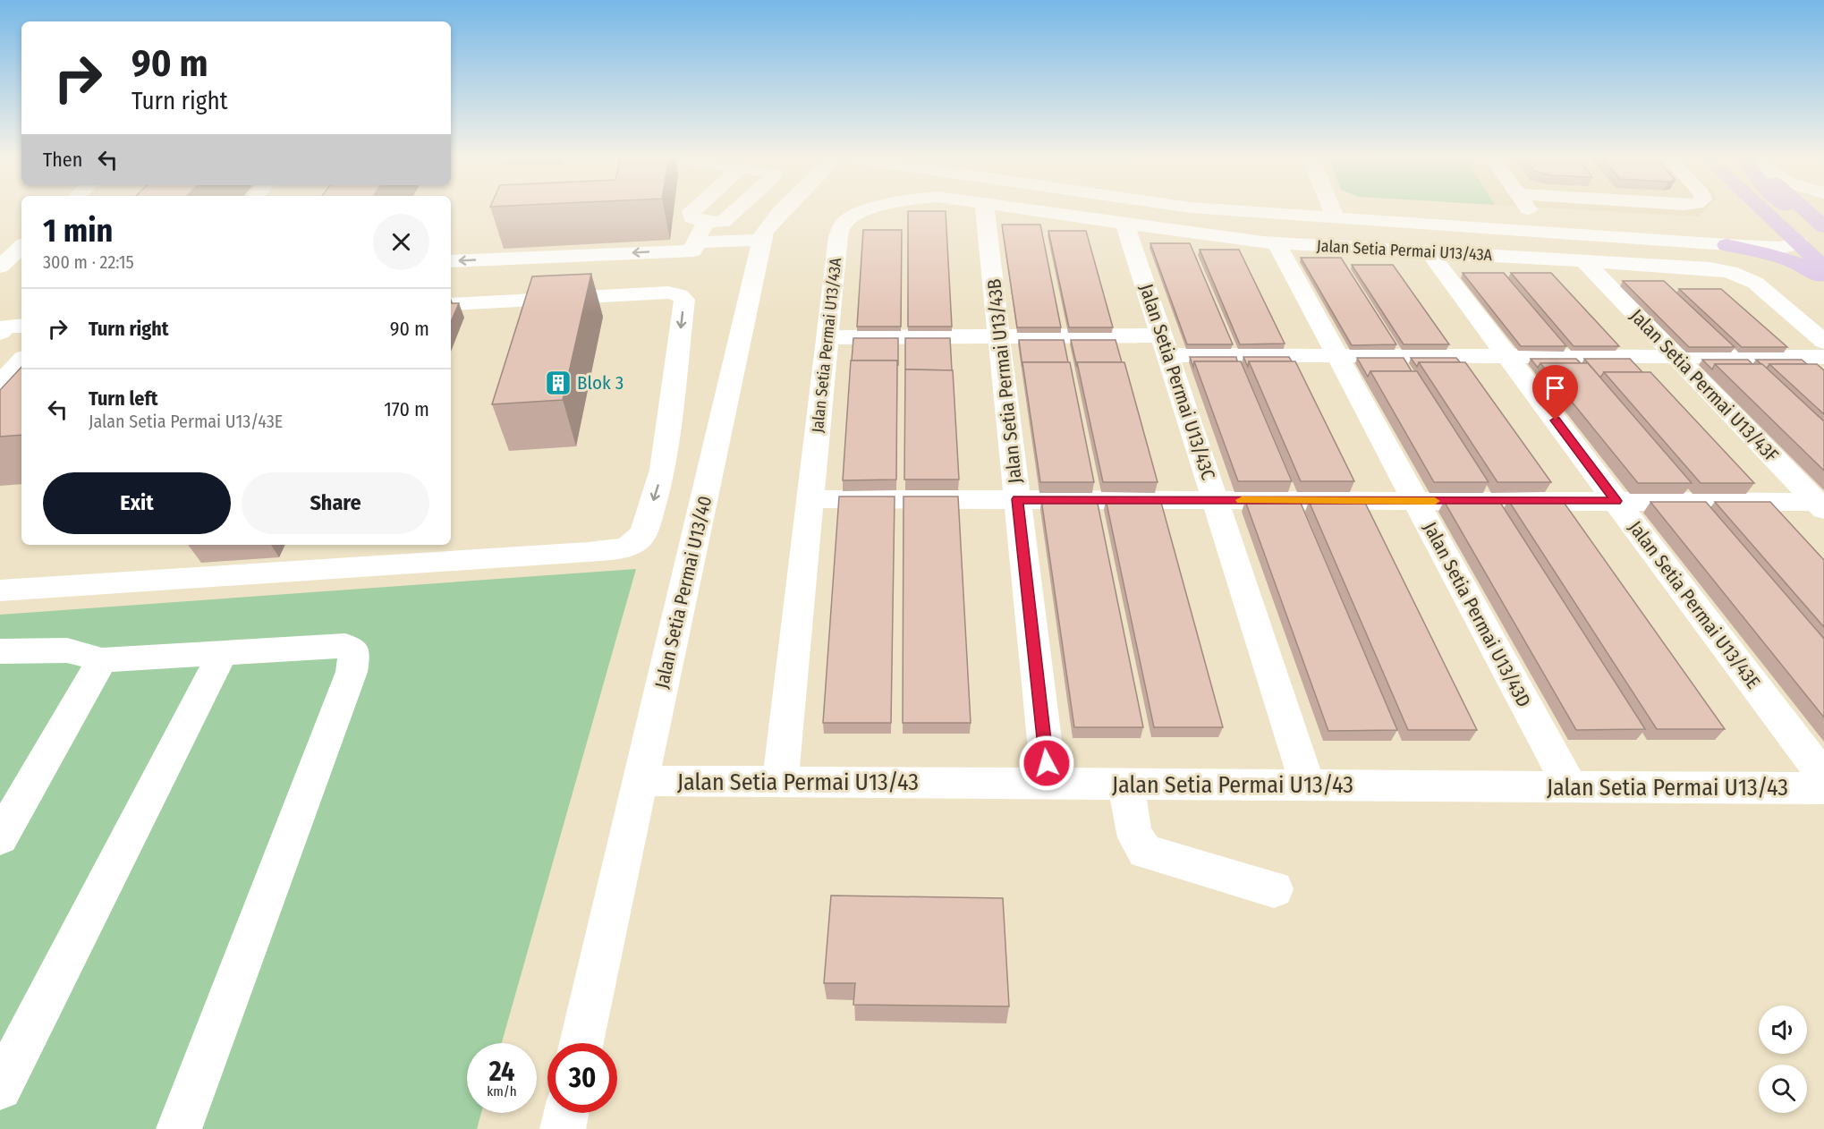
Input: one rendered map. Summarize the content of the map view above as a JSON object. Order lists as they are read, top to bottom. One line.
{"streets":{"street":["Jalan Setia Permai U13/43A","Jalan Setia Permai U13/43B","Jalan Setia Permai U13/43C","Jalan Setia Permai U13/43F","Jalan Setia Permai U13/40","Jalan Setia Permai U13/43E","Jalan Setia Permai U13/43D","Jalan Setia Permai U13/43"]},"crossings":[["Jalan Setia Permai U13/43A","Jalan Setia Permai U13/43C"],["Jalan Setia Permai U13/43A","Jalan Setia Permai U13/43F"],["Jalan Setia Permai U13/43A","Jalan Setia Permai U13/43E"],["Jalan Setia Permai U13/43A","Jalan Setia Permai U13/43D"],["Jalan Setia Permai U13/43A","Jalan Setia Permai U13/43"],["Jalan Setia Permai U13/43B","Jalan Setia Permai U13/43"],["Jalan Setia Permai U13/43C","Jalan Setia Permai U13/43"],["Jalan Setia Permai U13/40","Jalan Setia Permai U13/43"],["Jalan Setia Permai U13/43D","Jalan Setia Permai U13/43"]],"places":{"building":["Blok 3"]},"page":{"turn":["90 m","Turn right"],"then":"Then","heading":["1 min","300 m · 22:15"],"list":[{"name":"Turn right","value":"90 m"},{"name":"Turn left","note":"Jalan Setia Permai U13/43E","value":"170 m"}],"buttons":["Exit","Share"],"speed":"24 km/h","limit":"30"}}
